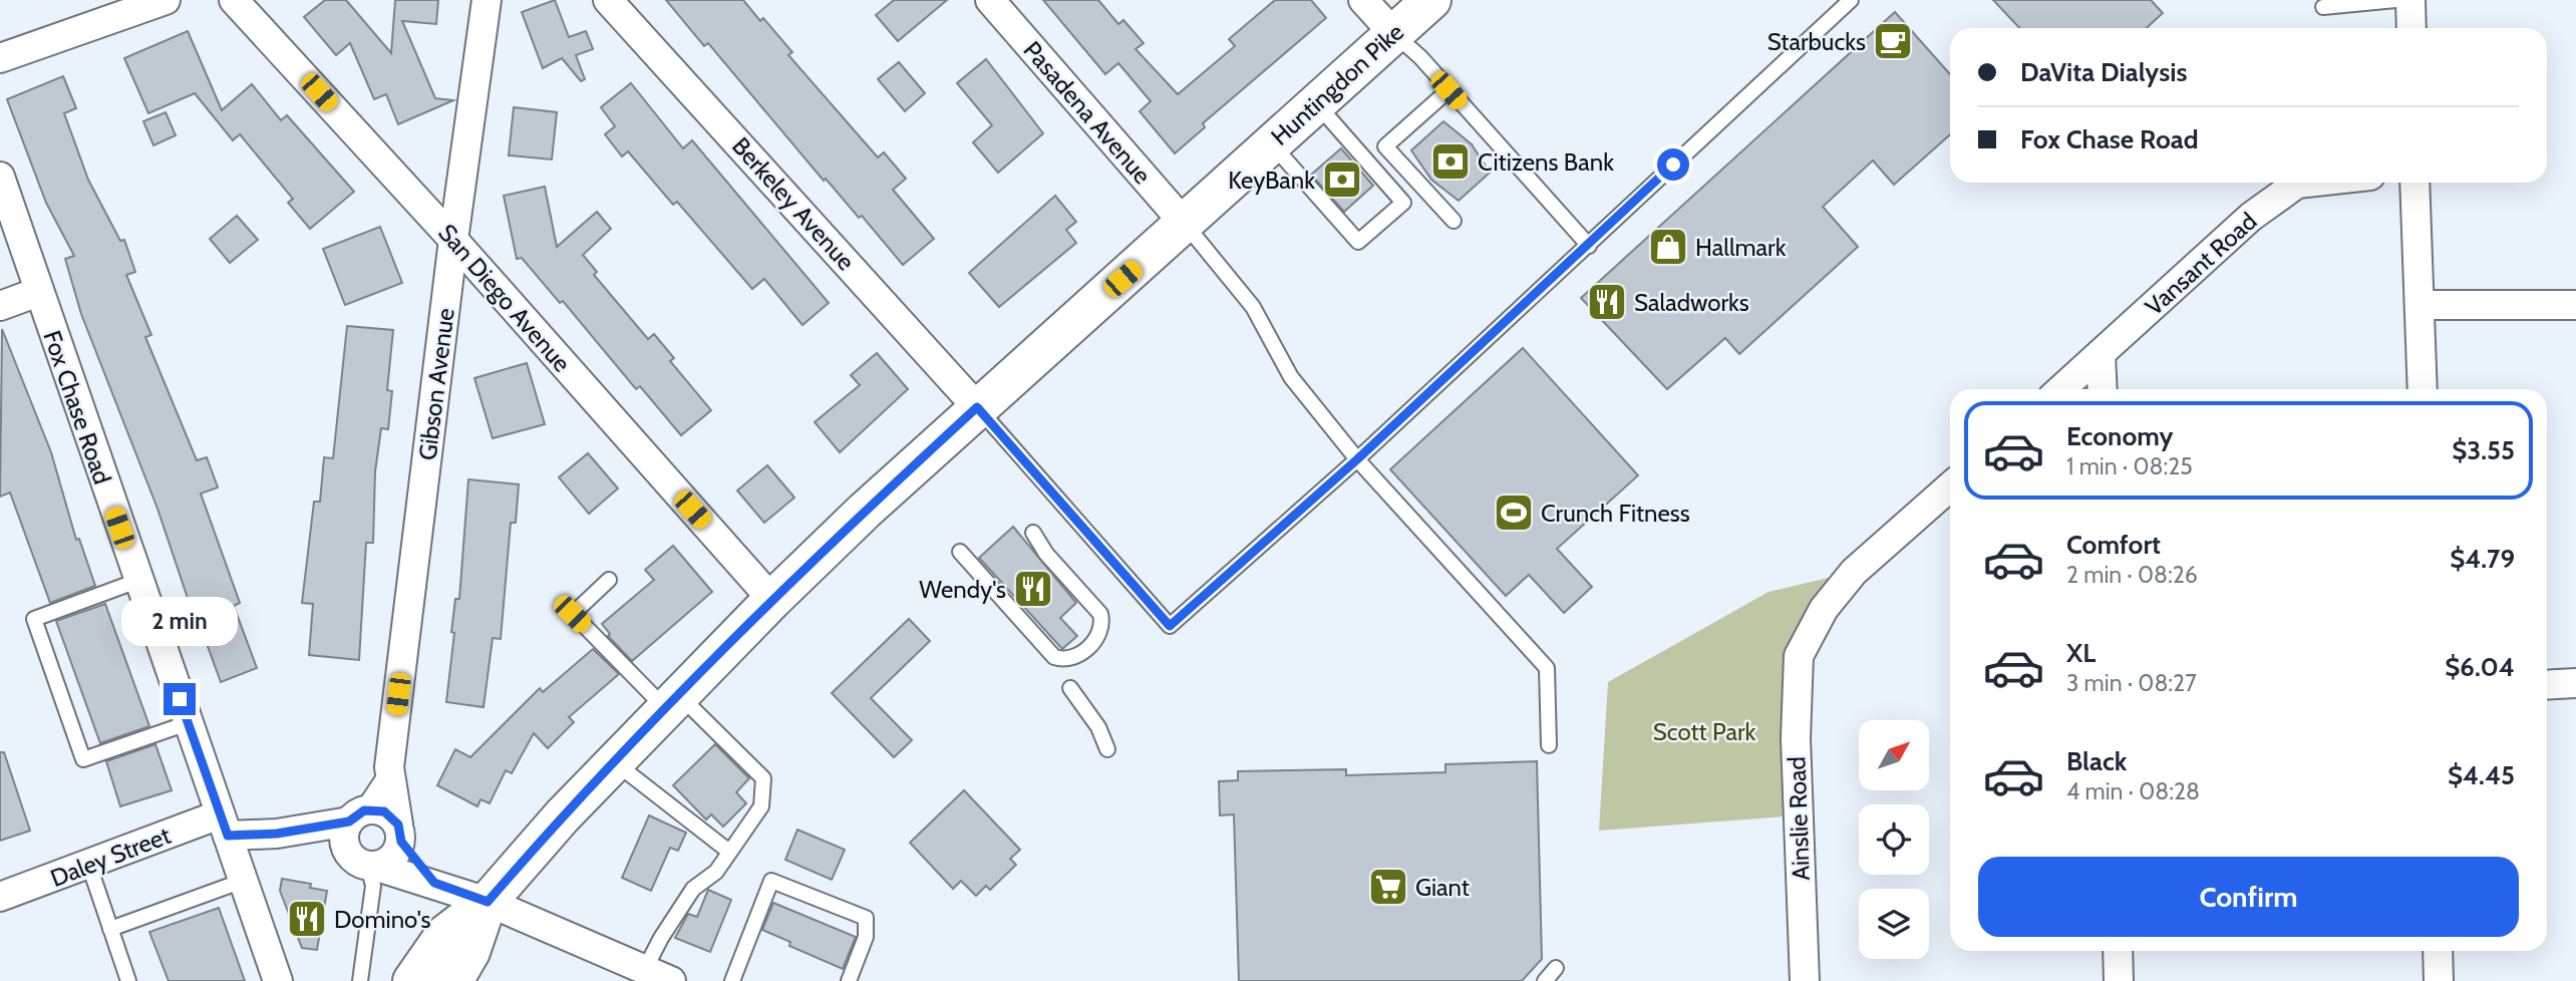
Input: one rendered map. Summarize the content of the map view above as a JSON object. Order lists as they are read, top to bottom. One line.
{"streets":{"main road":["Huntingdon Pike"],"street":["Pasadena Avenue","Berkeley Avenue","Vansant Road","San Diego Avenue","Gibson Avenue","Fox Chase Road","Ainslie Road","Daley Street"]},"crossings":[["Huntingdon Pike","Pasadena Avenue"],["Huntingdon Pike","Berkeley Avenue"],["Huntingdon Pike","San Diego Avenue"],["San Diego Avenue","Gibson Avenue"],["Fox Chase Road","Daley Street"]],"parks":["Scott Park"],"places":{"cafe":["Starbucks"],"bank":["Citizens Bank","KeyBank"],"shop":["Hallmark"],"restaurant":["Saladworks","Wendy's","Domino's"],"sports":["Crunch Fitness"],"supermarket":["Giant"]},"north":"top right","page":{"banner":["DaVita Dialysis","Fox Chase Road"],"list":[{"name":"Economy","note":"1 min · 08:25","value":"$3.55"},{"name":"Comfort","note":"2 min · 08:26","value":"$4.79"},{"name":"XL","note":"3 min · 08:27","value":"$6.04"},{"name":"Black","note":"4 min · 08:28","value":"$4.45"}],"bubble":"2 min","buttons":"Confirm"}}
